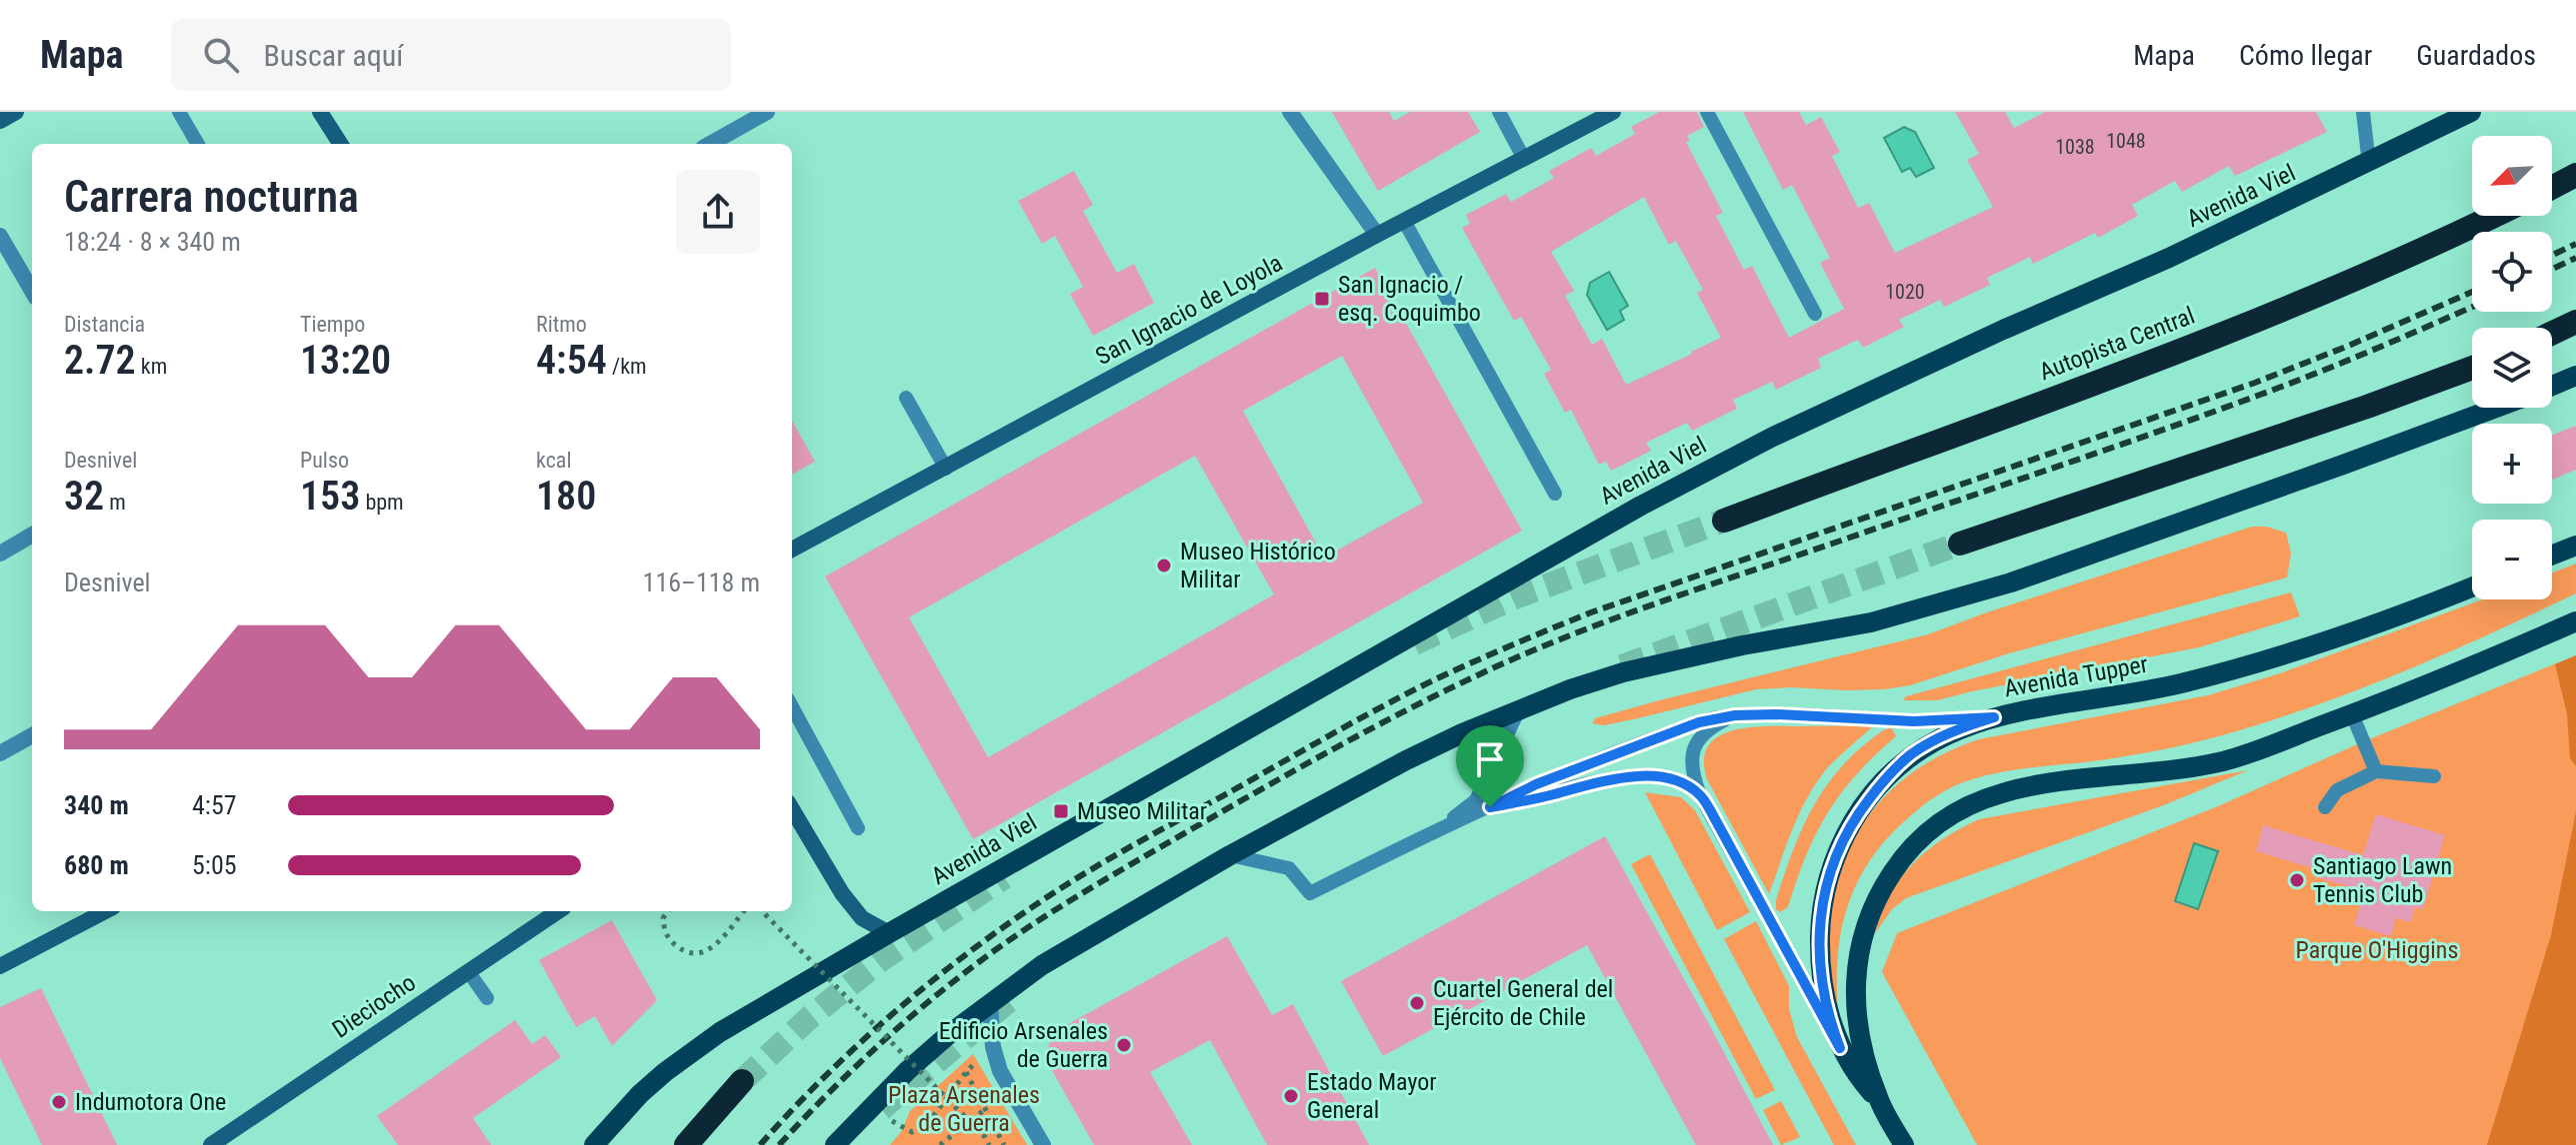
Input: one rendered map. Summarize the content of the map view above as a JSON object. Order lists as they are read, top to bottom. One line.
{"streets":{"highway":["Autopista Central"],"main road":["Avenida Viel","Avenida Tupper"],"street":["San Ignacio de Loyola","Dieciocho"]},"parks":["Parque O'Higgins","Plaza Arsenales de Guerra"],"places":{"transit":["San Ignacio / esq. Coquimbo","Museo Militar"],"other":["Museo Histórico Militar","Santiago Lawn Tennis Club","Cuartel General del Ejército de Chile","Edificio Arsenales de Guerra","Estado Mayor General","Indumotora One"]},"house_numbers":["1048","1038","1020"],"north":"bottom left","page":{"header":"Mapa","search":"Buscar aquí","nav":["Mapa","Cómo llegar","Guardados"],"map_buttons":["+","−"],"heading":["Carrera nocturna","18:24 · 8 × 340 m"],"stats":[["Distancia","2.72 km"],["Tiempo","13:20"],["Ritmo","4:54 /km"],["Desnivel","32 m"],["Pulso","153 bpm"],["kcal","180"]],"chart":["Desnivel","116–118 m"],"list":[{"name":"340 m","note":"4:57"},{"name":"680 m","note":"5:05"}]}}
